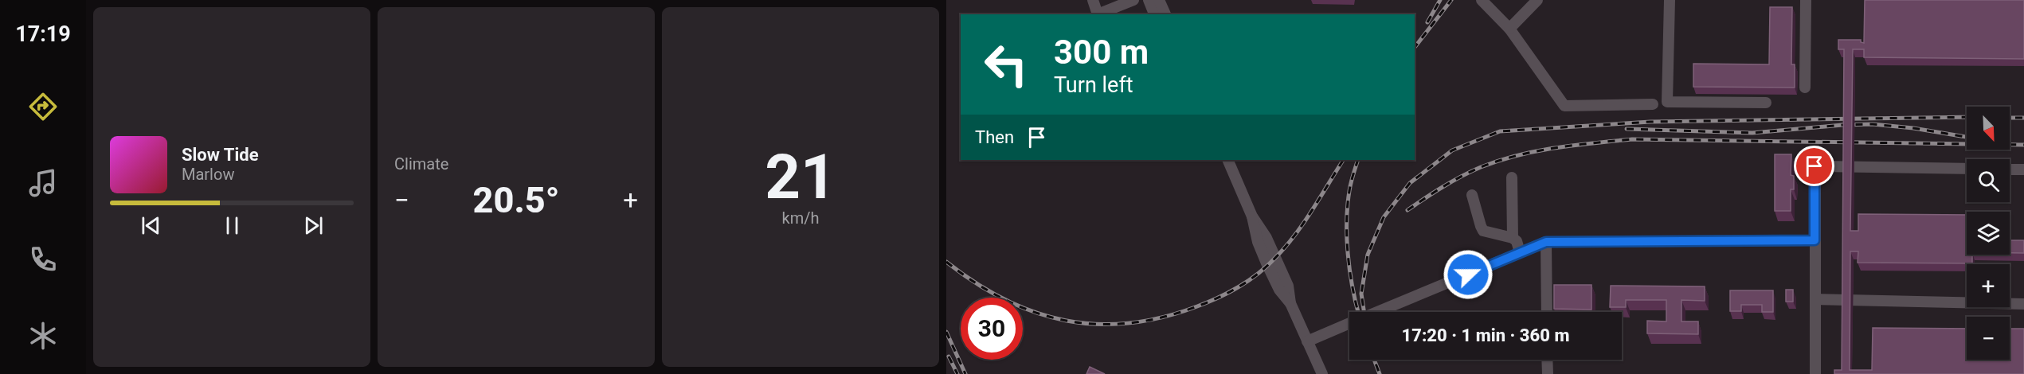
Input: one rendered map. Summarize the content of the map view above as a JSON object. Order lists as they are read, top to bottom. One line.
{"north":"bottom right","page":{"tabs":"17:19","tile":["Climate",["21","km/h"]],"turn":["300 m","Turn left"],"map_buttons":["+","−"],"then":"Then","song":["Slow Tide","Marlow"],"heat":["−","20.5°","+"],"limit":"30","trip":"17:20 · 1 min · 360 m"}}
